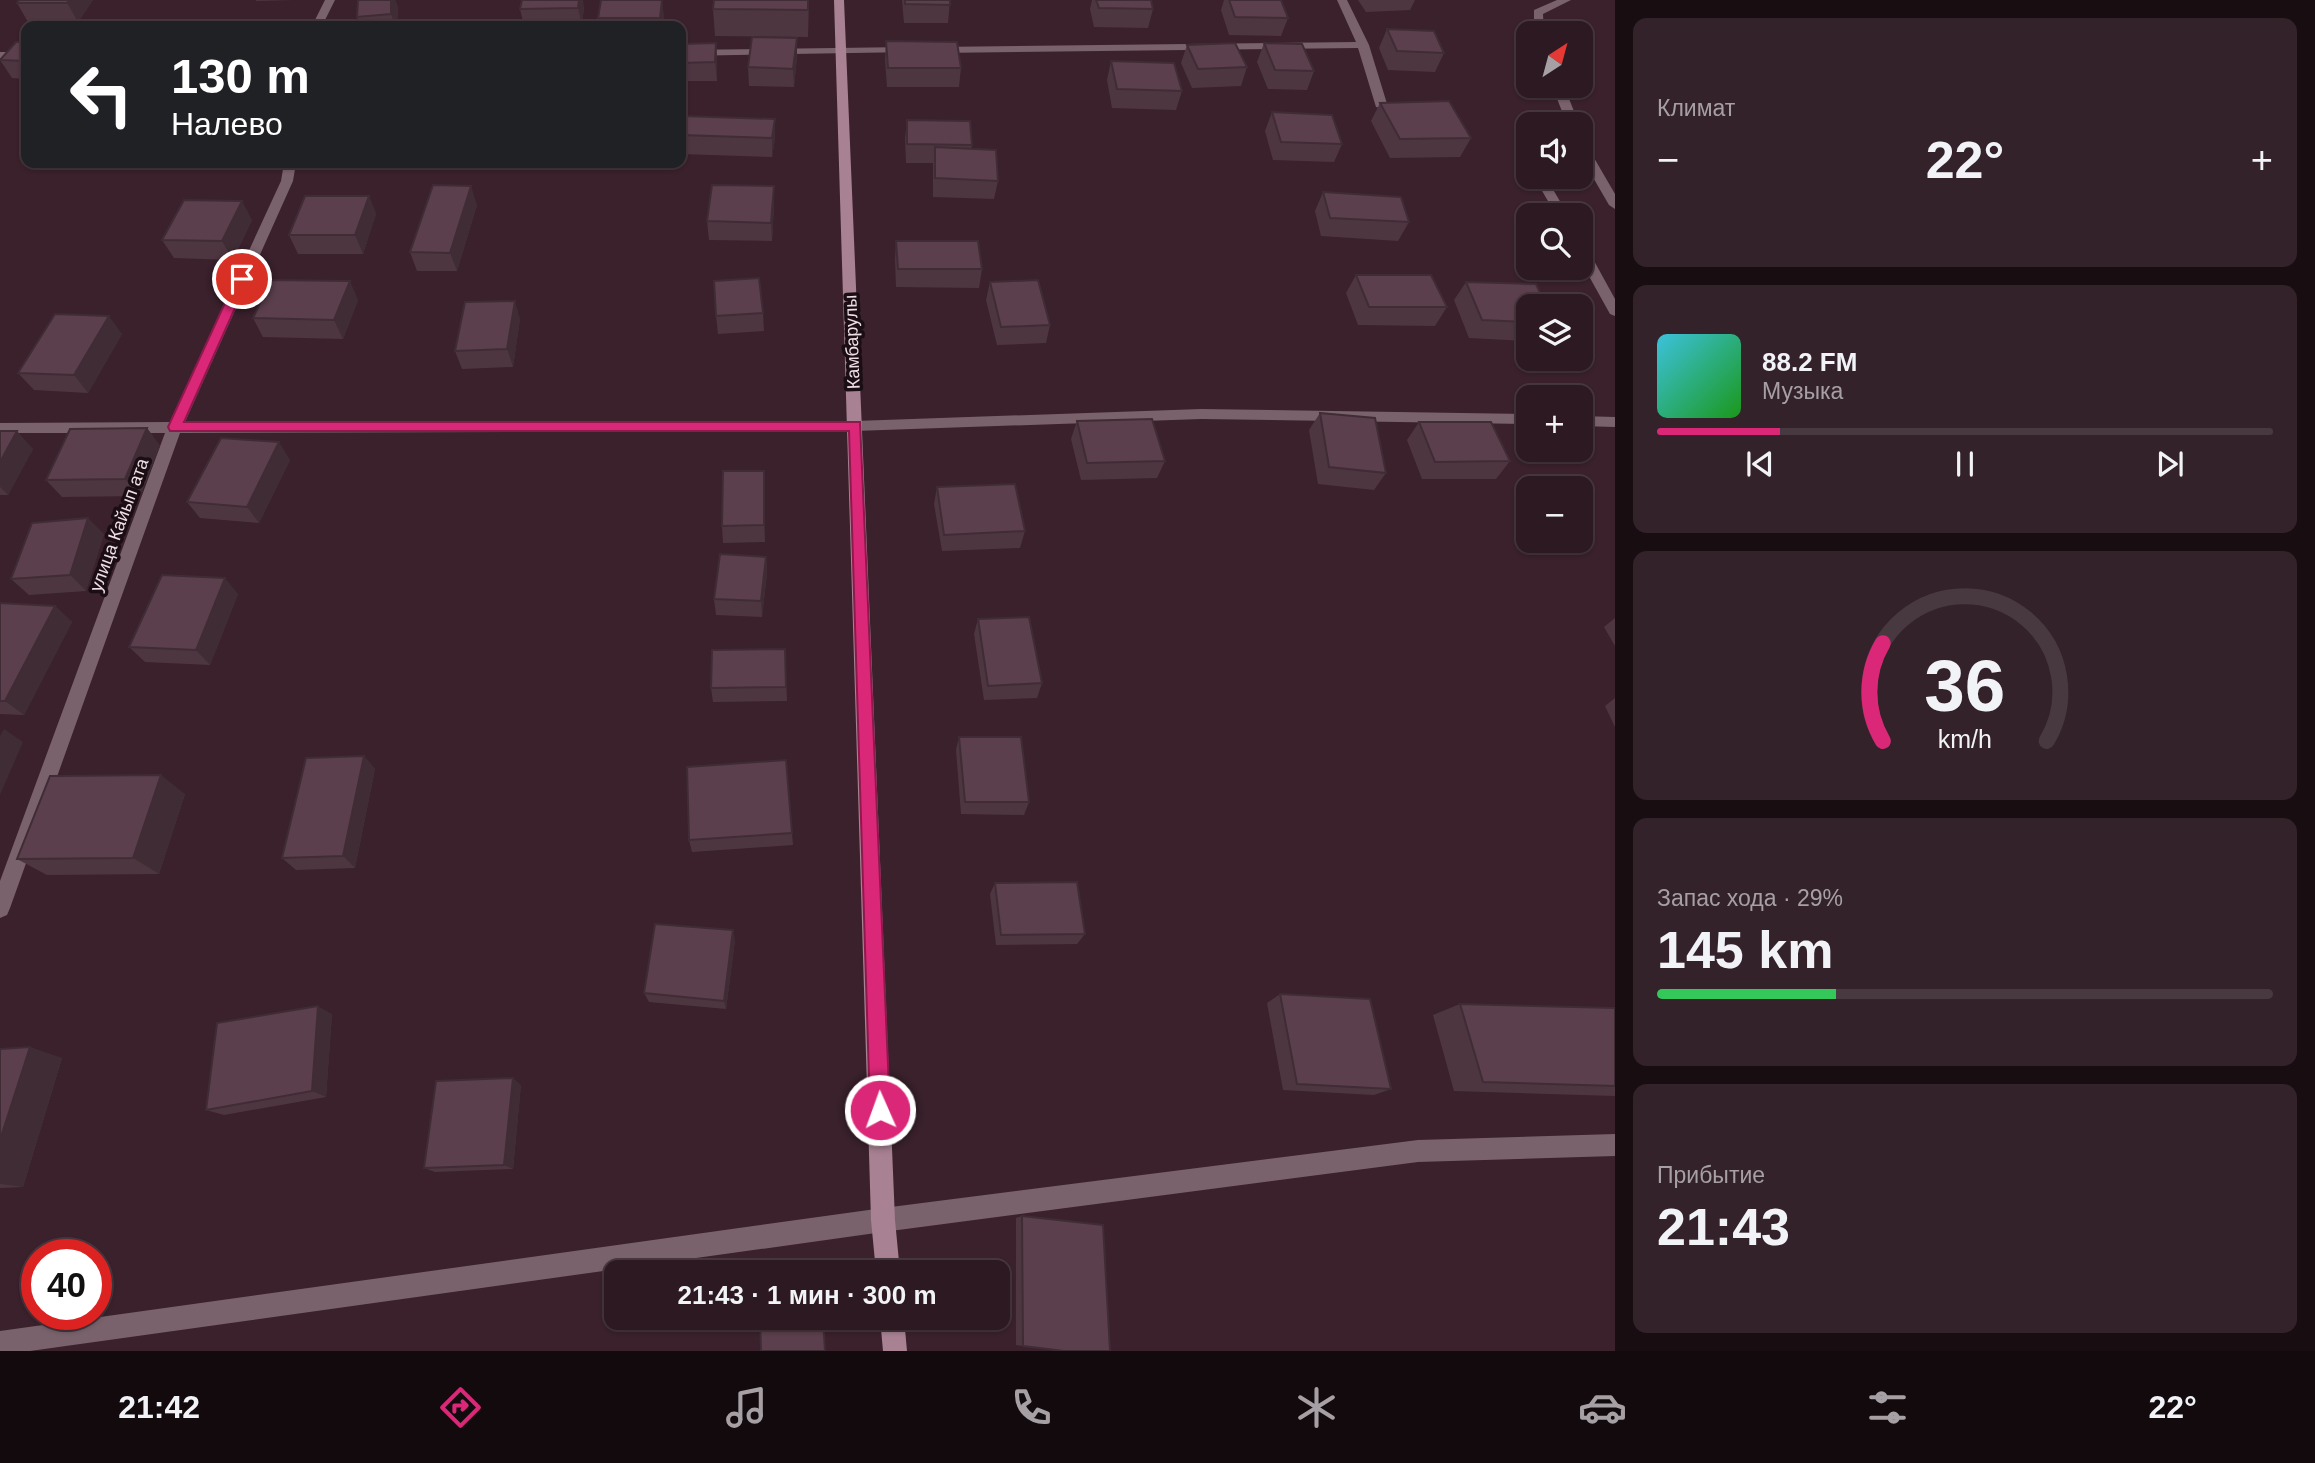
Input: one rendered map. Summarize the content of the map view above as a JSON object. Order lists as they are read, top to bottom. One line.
{"streets":{"street":["Камбарулы","улица Кайып ата"]},"north":"top right","page":{"tile":["Климат",["Запас хода · 29%","145 km"],["Прибытие","21:43"]],"map_buttons":["+","−"],"turn":["130 m","Налево"],"heat":["−","22°","+"],"song":["88.2 FM","Музыка"],"limit":"40","trip":"21:43 · 1 мин · 300 m","tabs":["21:42","22°"],"gauge":["36","km/h"]}}
